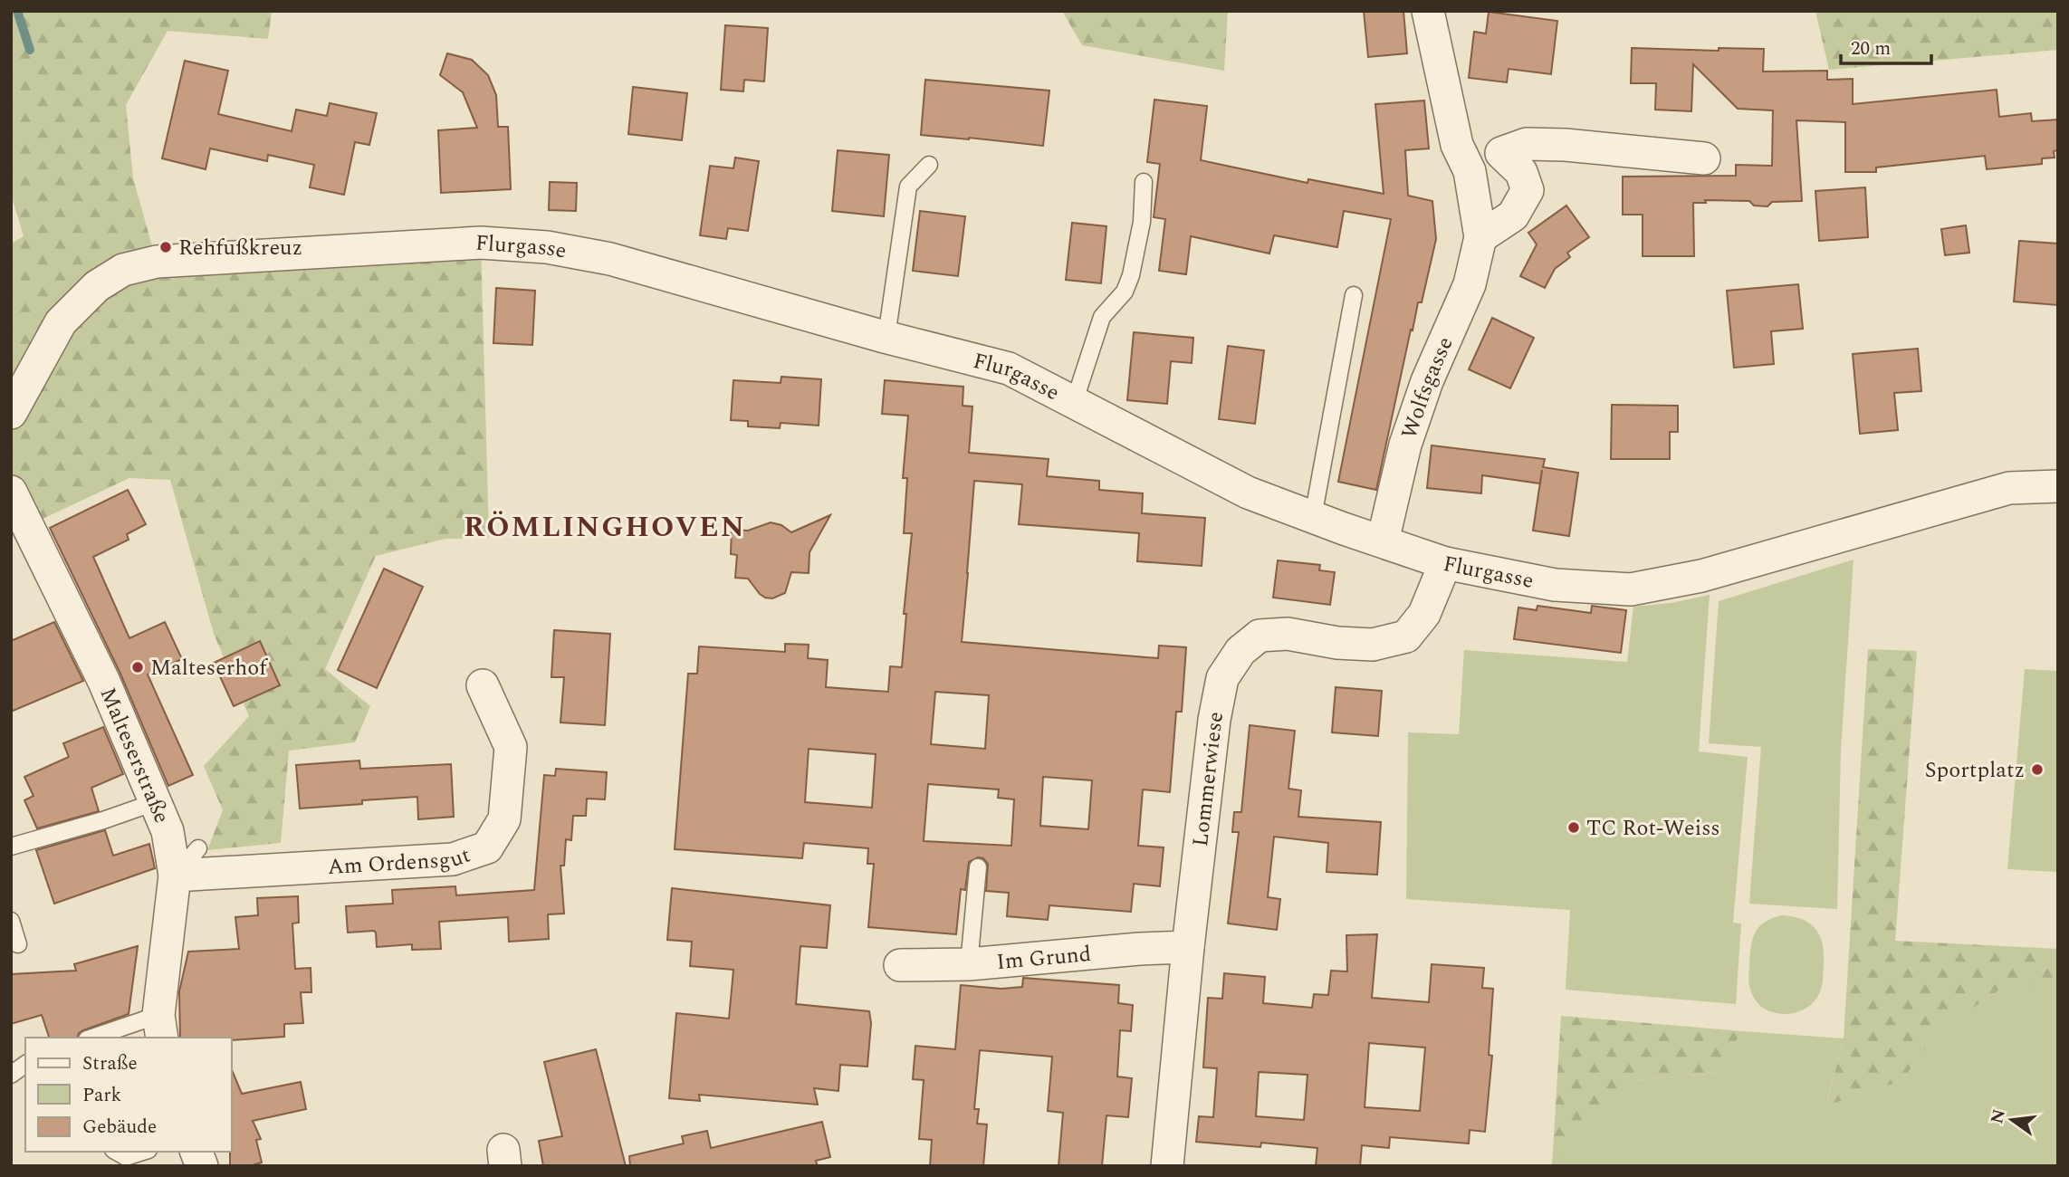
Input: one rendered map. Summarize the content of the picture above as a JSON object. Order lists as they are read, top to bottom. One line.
{"streets":{"street":["Flurgasse","Wolfsgasse","Malteserstraße","Lommerwiese","Am Ordensgut","Im Grund"]},"crossings":[["Flurgasse","Wolfsgasse"],["Flurgasse","Lommerwiese"],["Malteserstraße","Am Ordensgut"],["Lommerwiese","Im Grund"]],"districts":["RÖMLINGHOVEN"],"places":["Rehfußkreuz","Malteserhof","Sportplatz","TC Rot-Weiss"],"legend":["Straße","Park","Gebäude"],"scale_bar":"20 m","north":"left"}
